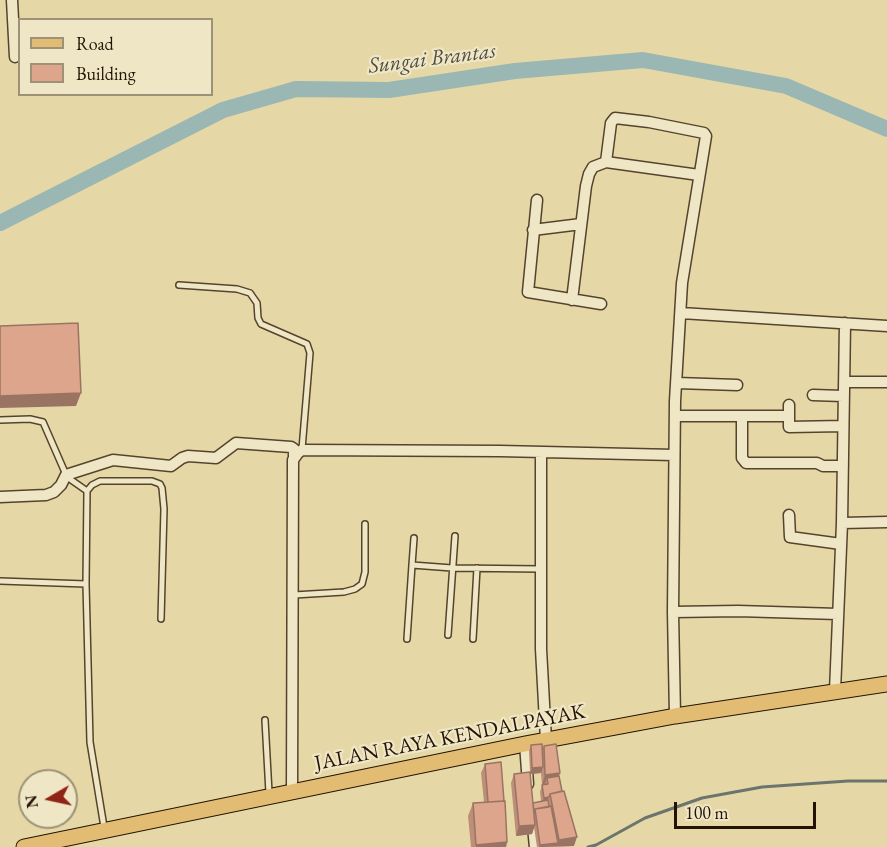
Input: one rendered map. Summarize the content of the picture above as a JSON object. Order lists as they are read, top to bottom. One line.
{"streets":{"main road":["JALAN RAYA KENDALPAYAK"]},"water":["Sungai Brantas"],"legend":["Road","Building"],"scale_bar":"100 m","north":"left"}
